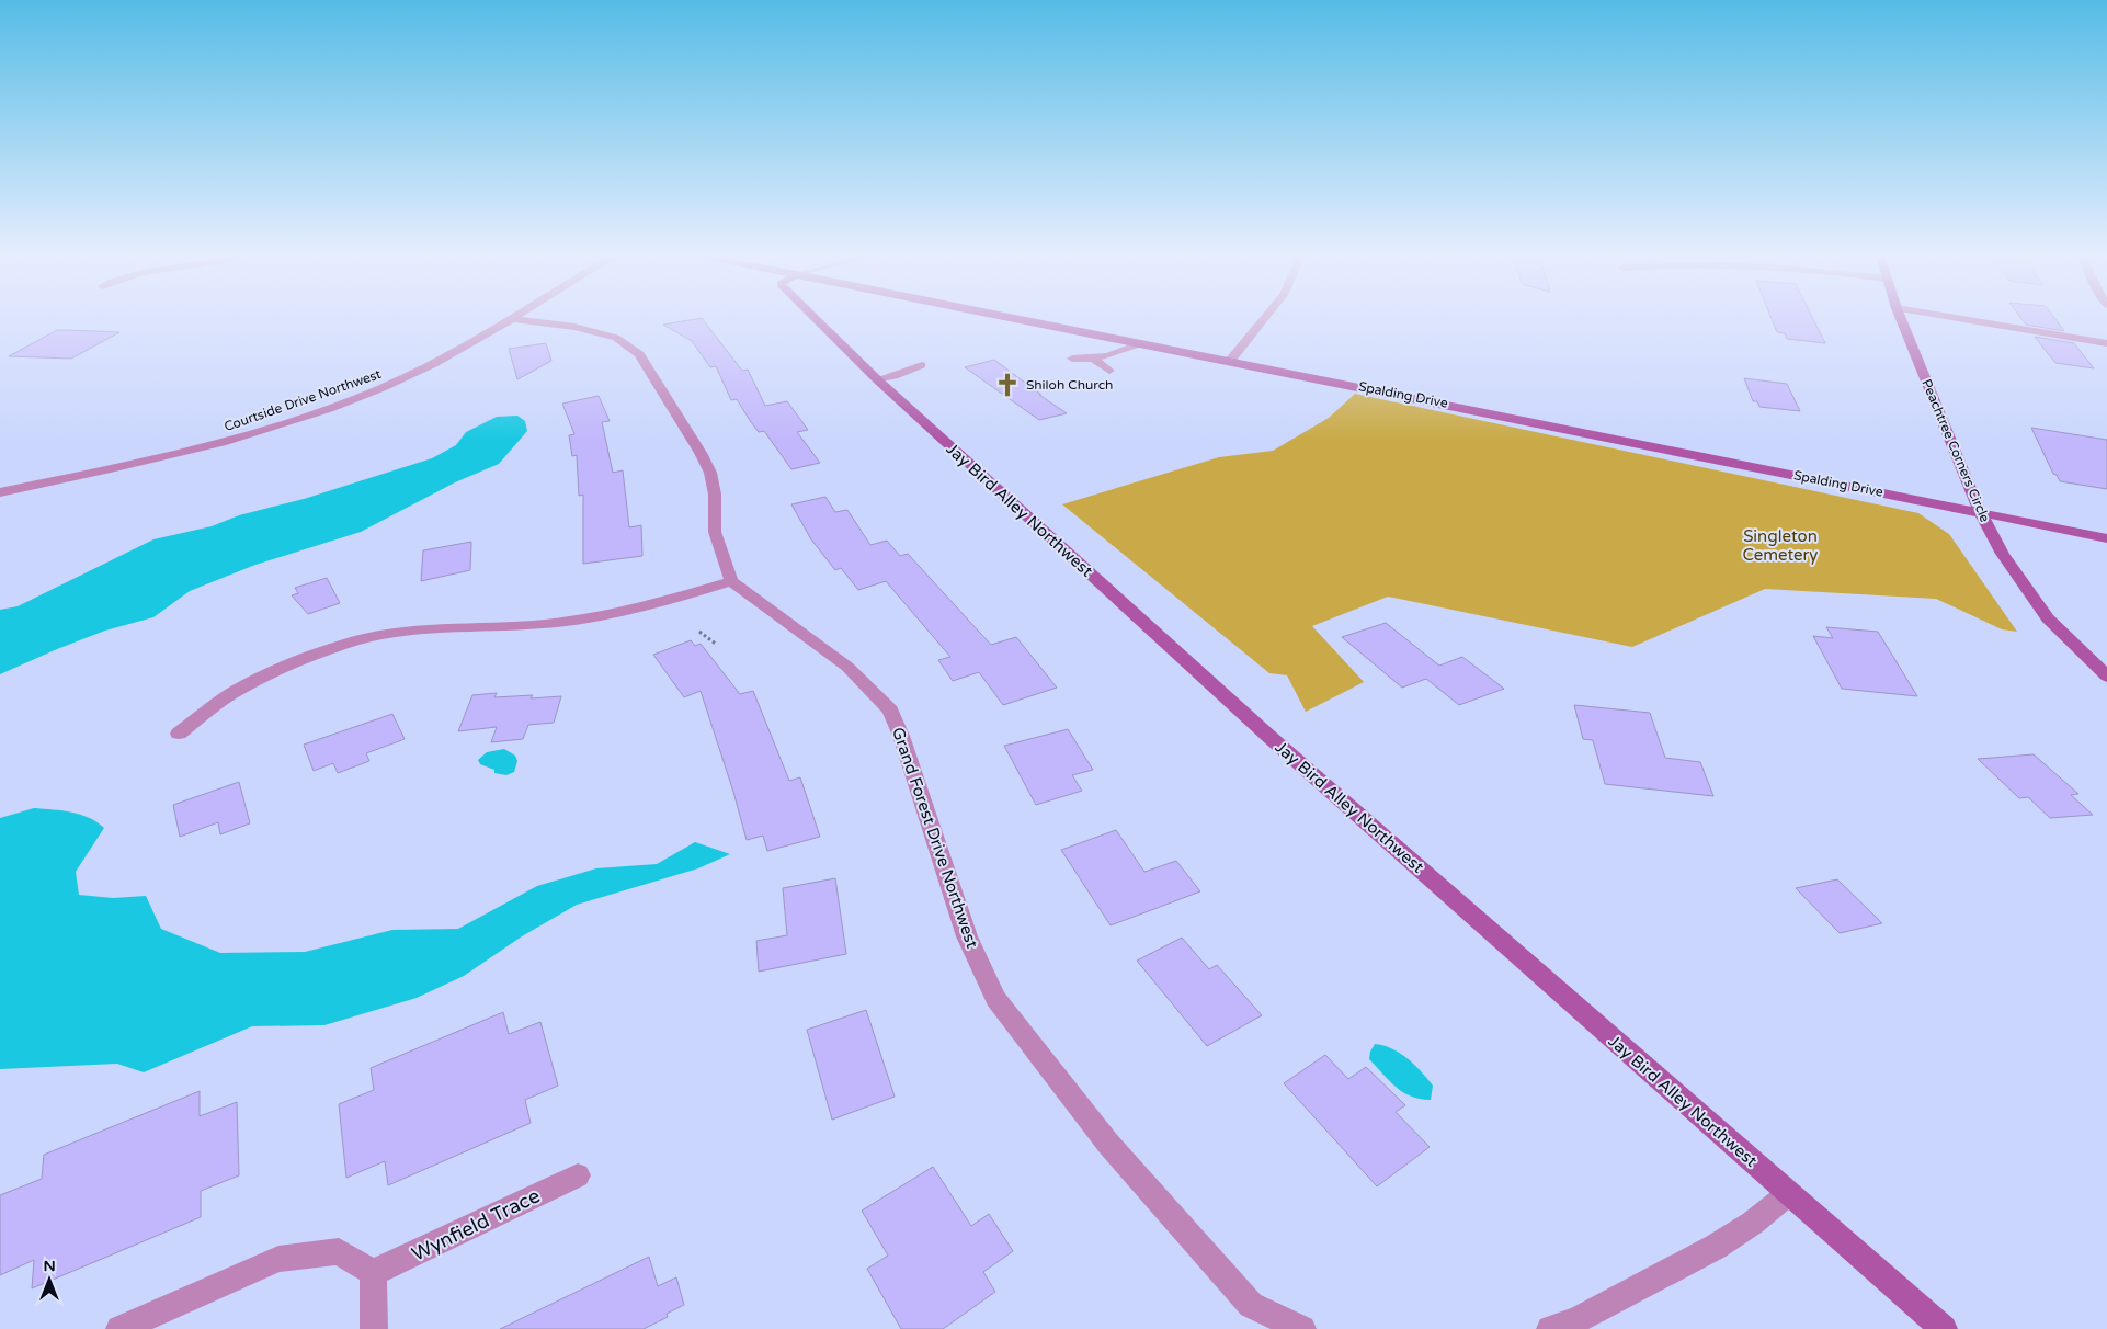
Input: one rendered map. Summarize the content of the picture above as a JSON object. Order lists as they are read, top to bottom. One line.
{"streets":{"street":["Spalding Drive","Courtside Drive Northwest","Peachtree Corners Circle","Jay Bird Alley Northwest","Grand Forest Drive Northwest","Wynfield Trace"]},"crossings":[["Spalding Drive","Peachtree Corners Circle"]],"parks":["Singleton Cemetery"],"places":{"church":["Shiloh Church"]},"north":"top"}
